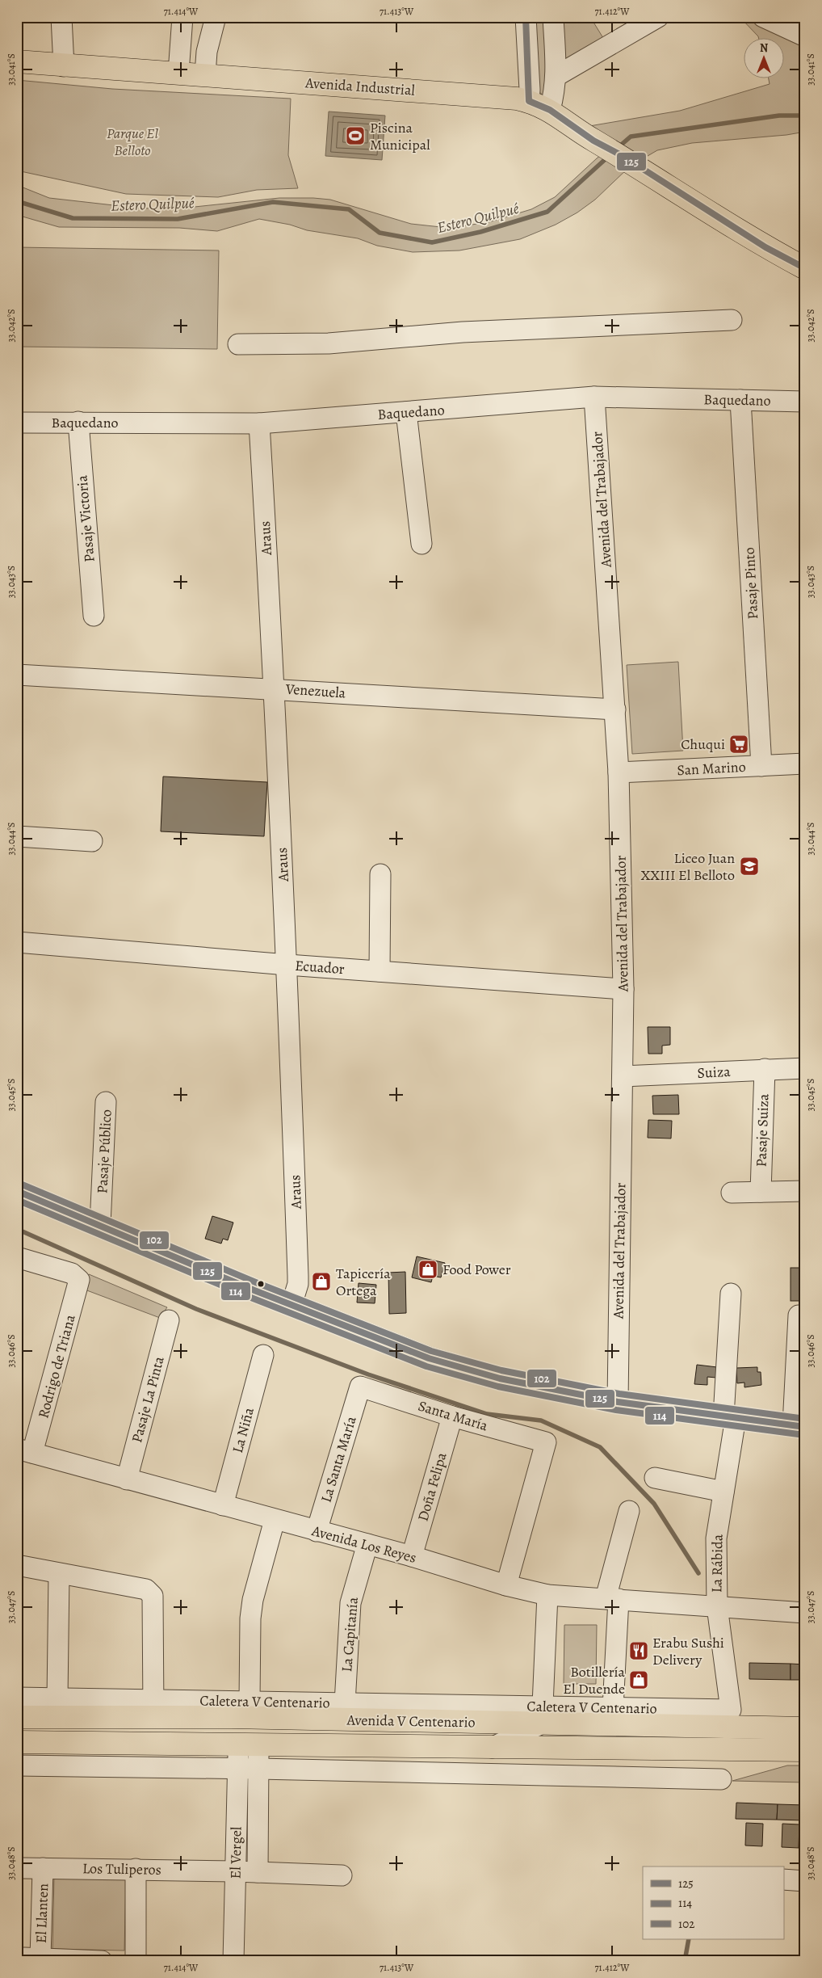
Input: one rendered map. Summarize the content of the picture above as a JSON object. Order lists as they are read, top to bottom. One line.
{"streets":{"main road":["Avenida Industrial","Avenida V Centenario"],"street":["Baquedano","Avenida del Trabajador","Pasaje Victoria","Araus","Pasaje Pinto","Venezuela","San Marino","Ecuador","Suiza","Pasaje Suiza","Pasaje Público","Rodrigo de Triana","Pasaje La Pinta","Santa María","La Niña","La Santa María","Doña Felipa","Avenida Los Reyes","La Rábida","La Capitanía","Caletera V Centenario","El Vergel","Los Tuliperos","El Llanten"]},"crossings":[["Baquedano","Avenida del Trabajador"],["Baquedano","Pasaje Victoria"],["Baquedano","Araus"],["Baquedano","Pasaje Pinto"],["Avenida del Trabajador","Venezuela"],["Avenida del Trabajador","San Marino"],["Avenida del Trabajador","Ecuador"],["Avenida del Trabajador","Suiza"],["Araus","Venezuela"],["Araus","Ecuador"],["Pasaje Pinto","San Marino"],["Suiza","Pasaje Suiza"],["Rodrigo de Triana","Avenida Los Reyes"],["Pasaje La Pinta","Avenida Los Reyes"],["Santa María","La Santa María"],["Santa María","Doña Felipa"],["Santa María","Avenida Los Reyes"],["La Niña","Avenida Los Reyes"],["La Santa María","Avenida Los Reyes"],["Doña Felipa","Avenida Los Reyes"],["Avenida Los Reyes","La Rábida"],["Avenida Los Reyes","La Capitanía"],["La Rábida","Caletera V Centenario"],["La Capitanía","Caletera V Centenario"],["Caletera V Centenario","Avenida V Centenario"],["Avenida V Centenario","El Vergel"],["El Vergel","Los Tuliperos"],["Los Tuliperos","El Llanten"]],"water":["Estero Quilpué"],"parks":["Parque El Belloto"],"places":{"sports":["Piscina Municipal"],"supermarket":["Chuqui"],"school or university":["Liceo Juan XXIII El Belloto"],"shop":["Food Power","Tapicería Ortega","Botillería El Duende"],"restaurant":["Erabu Sushi Delivery"]},"lines":["transit line 125","transit line 102","transit line 114"],"legend":["125","114","102"],"north":"top","coordinates":["71.414°W","71.413°W","71.412°W","33.041°S","33.042°S","33.043°S","33.044°S","33.045°S","33.046°S","33.047°S","33.048°S"]}
